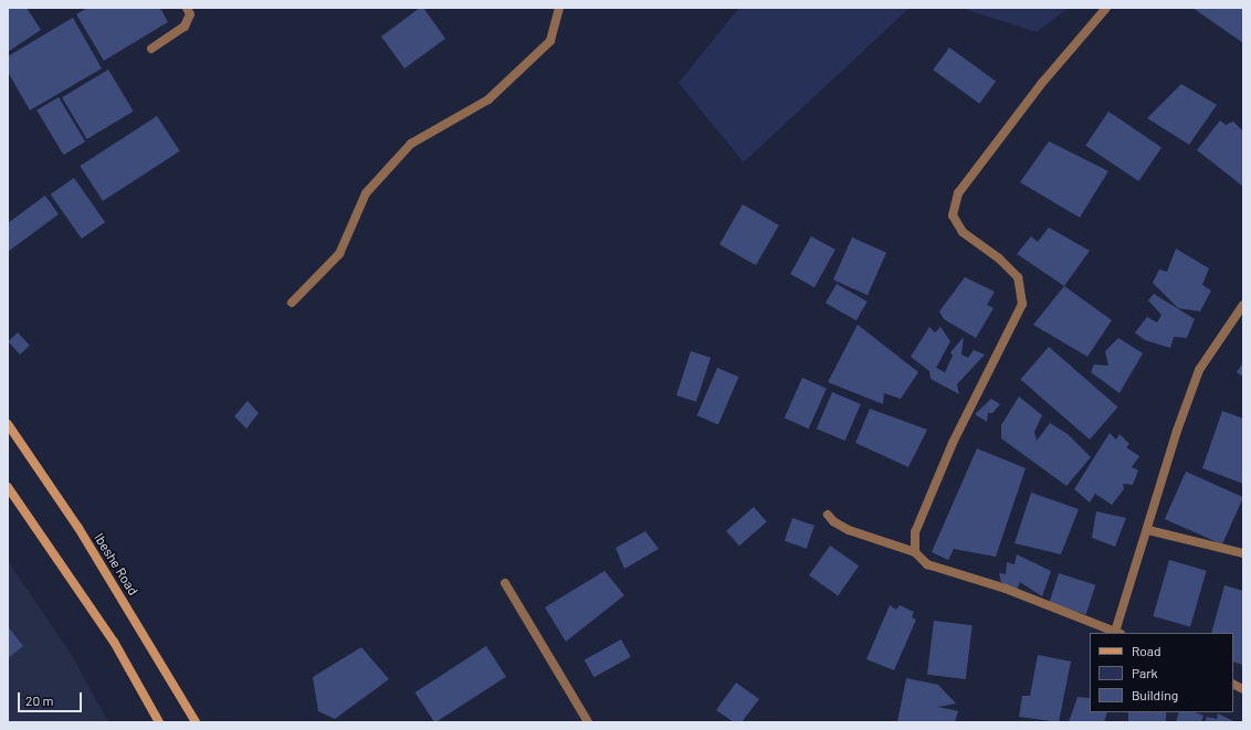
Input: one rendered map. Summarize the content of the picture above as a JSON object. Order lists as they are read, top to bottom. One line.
{"streets":{"main road":["Ibeshe Road"]},"legend":["Road","Park","Building"],"scale_bar":"20 m"}
